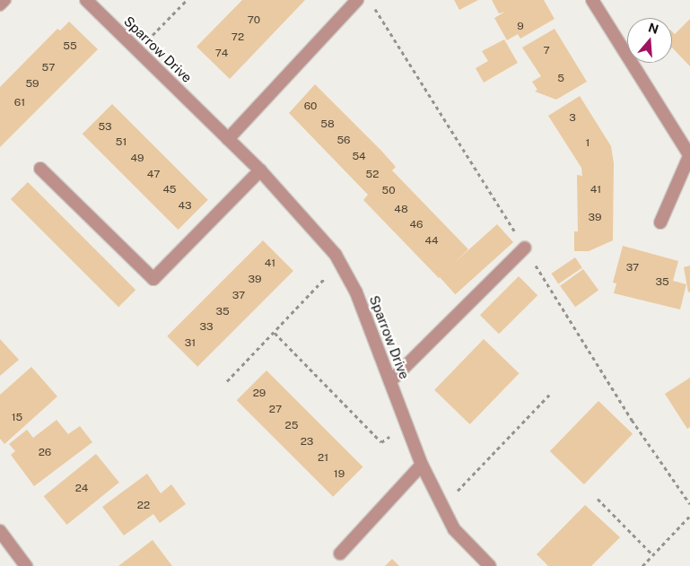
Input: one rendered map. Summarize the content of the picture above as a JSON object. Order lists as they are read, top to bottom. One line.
{"streets":{"street":["Sparrow Drive"]},"house_numbers":["70","9","72","55","7","74","57","5","59","61","60","3","58","53","56","51","1","54","49","47","52","45","41","50","43","48","39","46","44","41","37","39","35","37","35","33","31","29","27","15","25","23","26","21","19","24","22"],"north":"top"}
